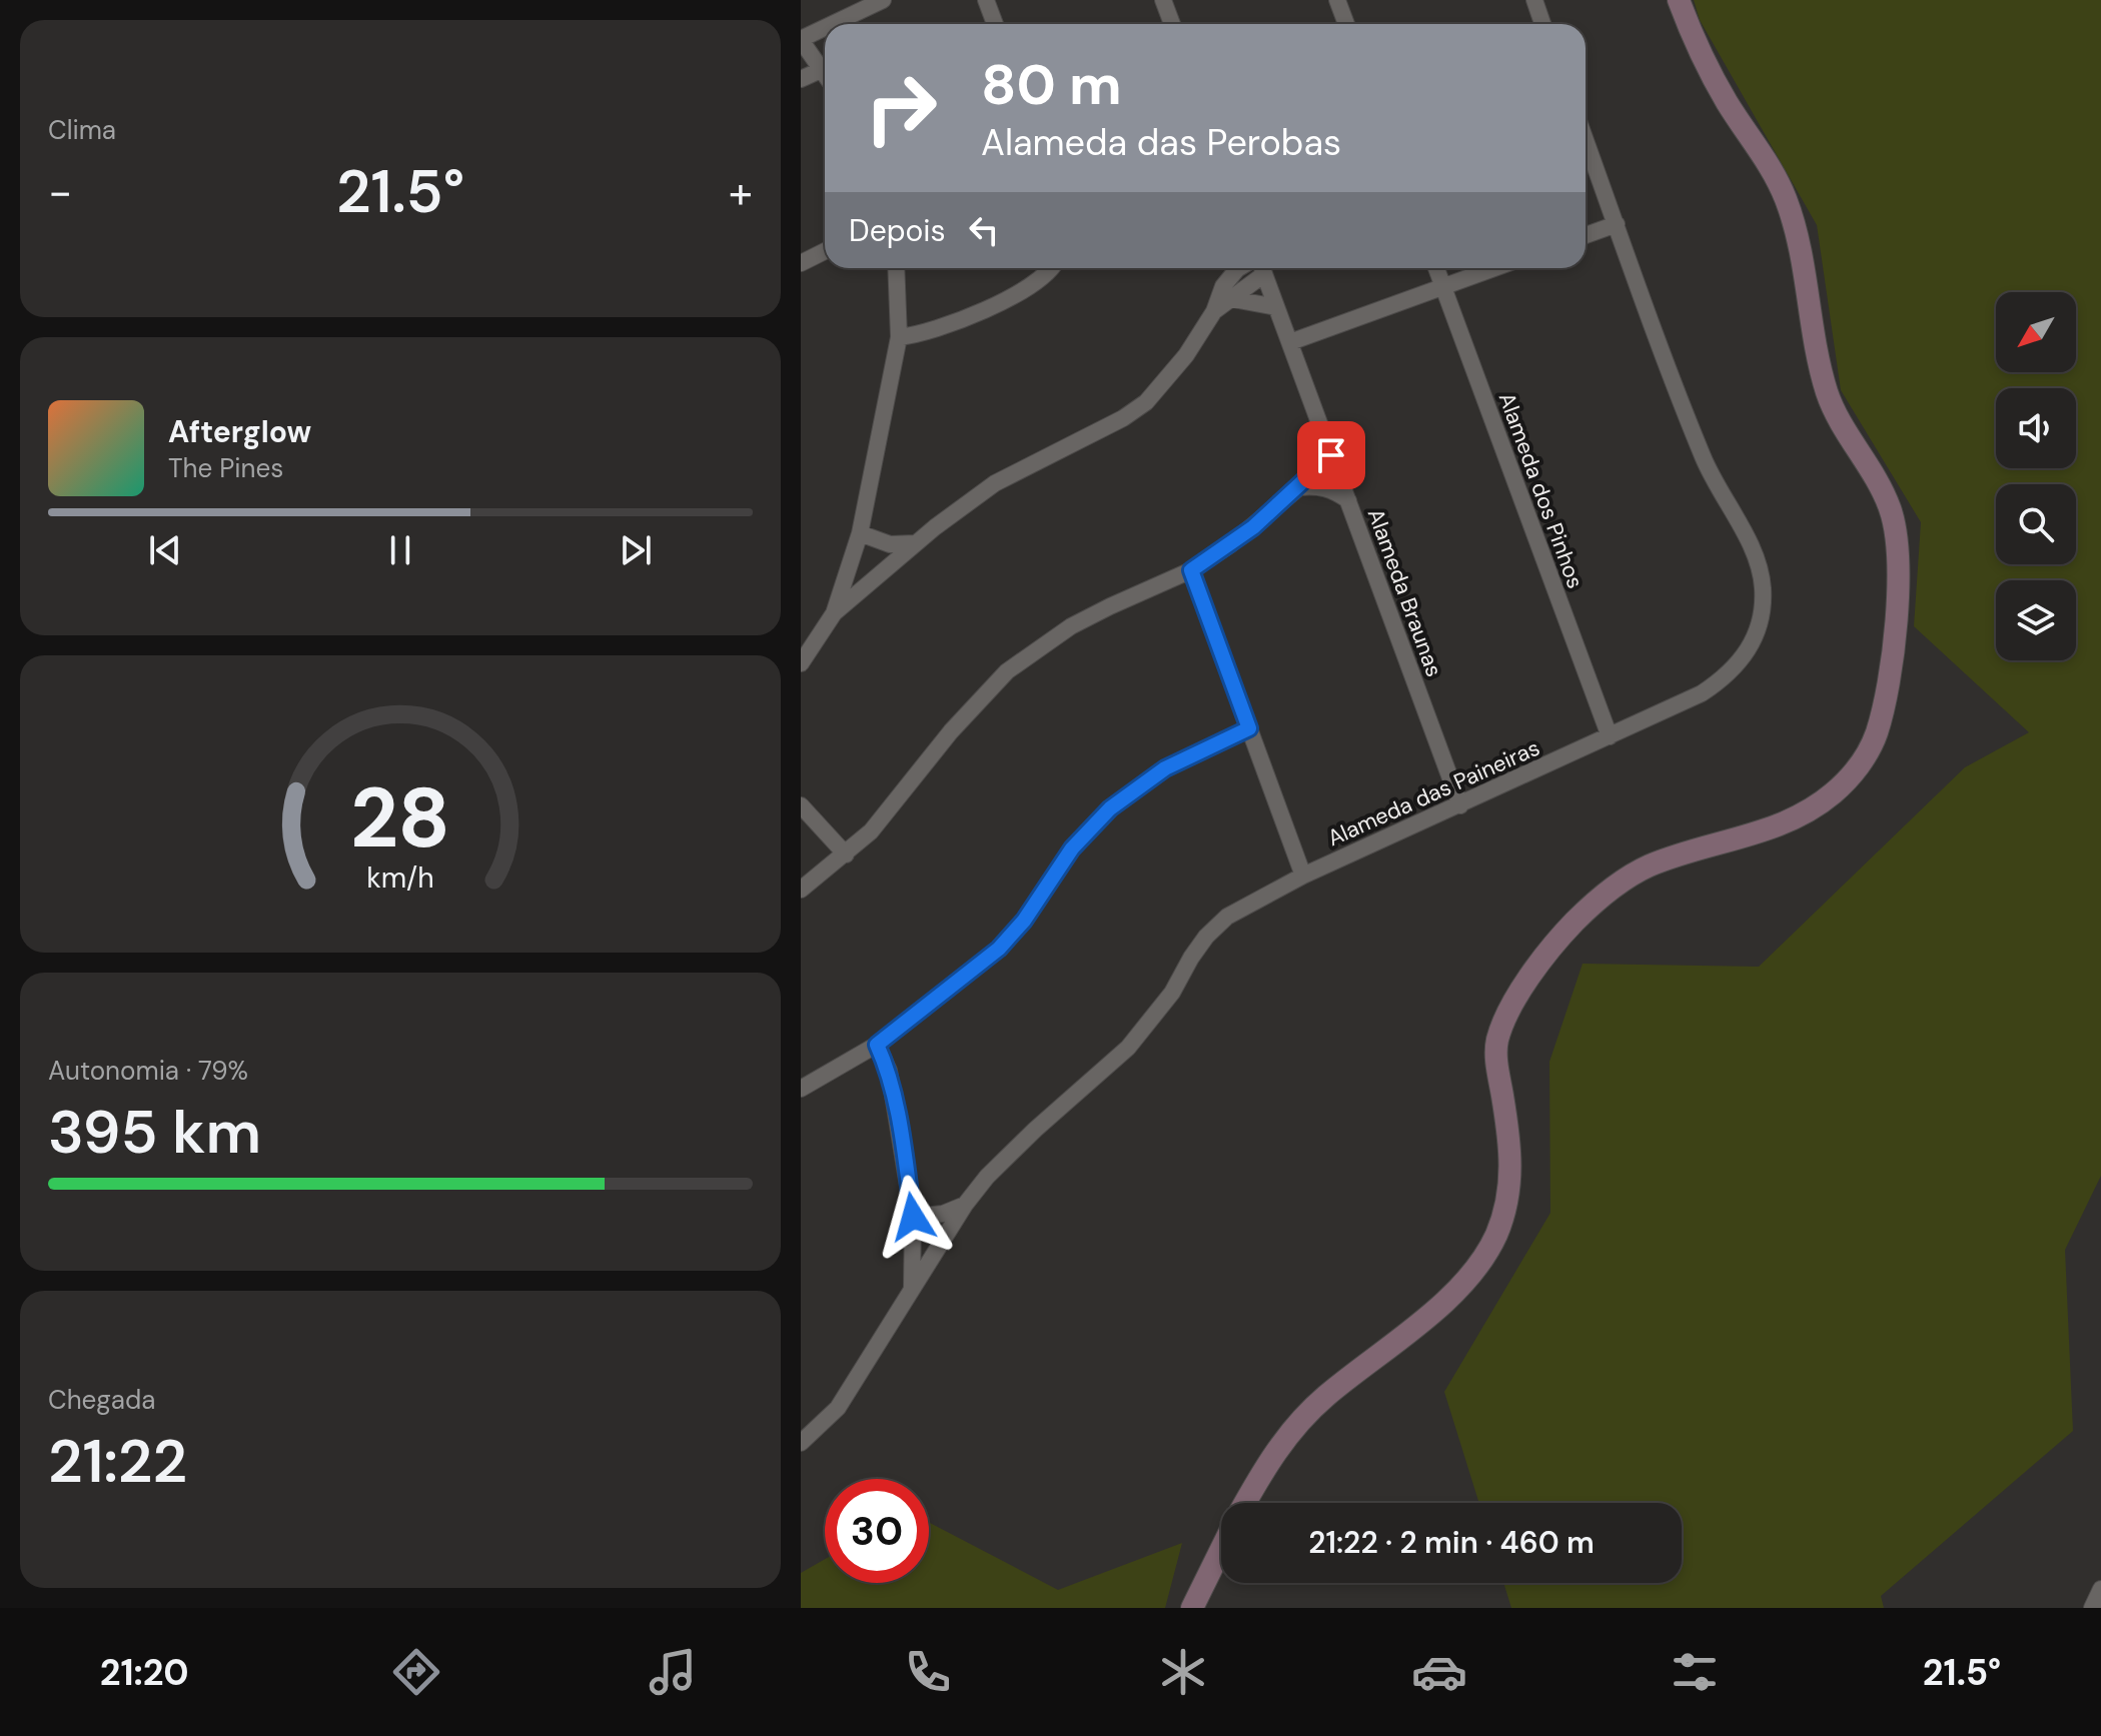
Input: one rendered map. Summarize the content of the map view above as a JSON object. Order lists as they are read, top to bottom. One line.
{"streets":{"street":["Alameda dos Pinhos","Alameda Braunas","Alameda das Paineiras"]},"crossings":[["Alameda dos Pinhos","Alameda das Paineiras"],["Alameda Braunas","Alameda das Paineiras"]],"north":"bottom left","page":{"tile":["Clima",["Autonomia · 79%","395 km"],["Chegada","21:22"]],"turn":["80 m","Alameda das Perobas"],"heat":["−","21.5°","+"],"then":"Depois","song":["Afterglow","The Pines"],"limit":"30","trip":"21:22 · 2 min · 460 m","tabs":["21:20","21.5°"],"gauge":["28","km/h"]}}
